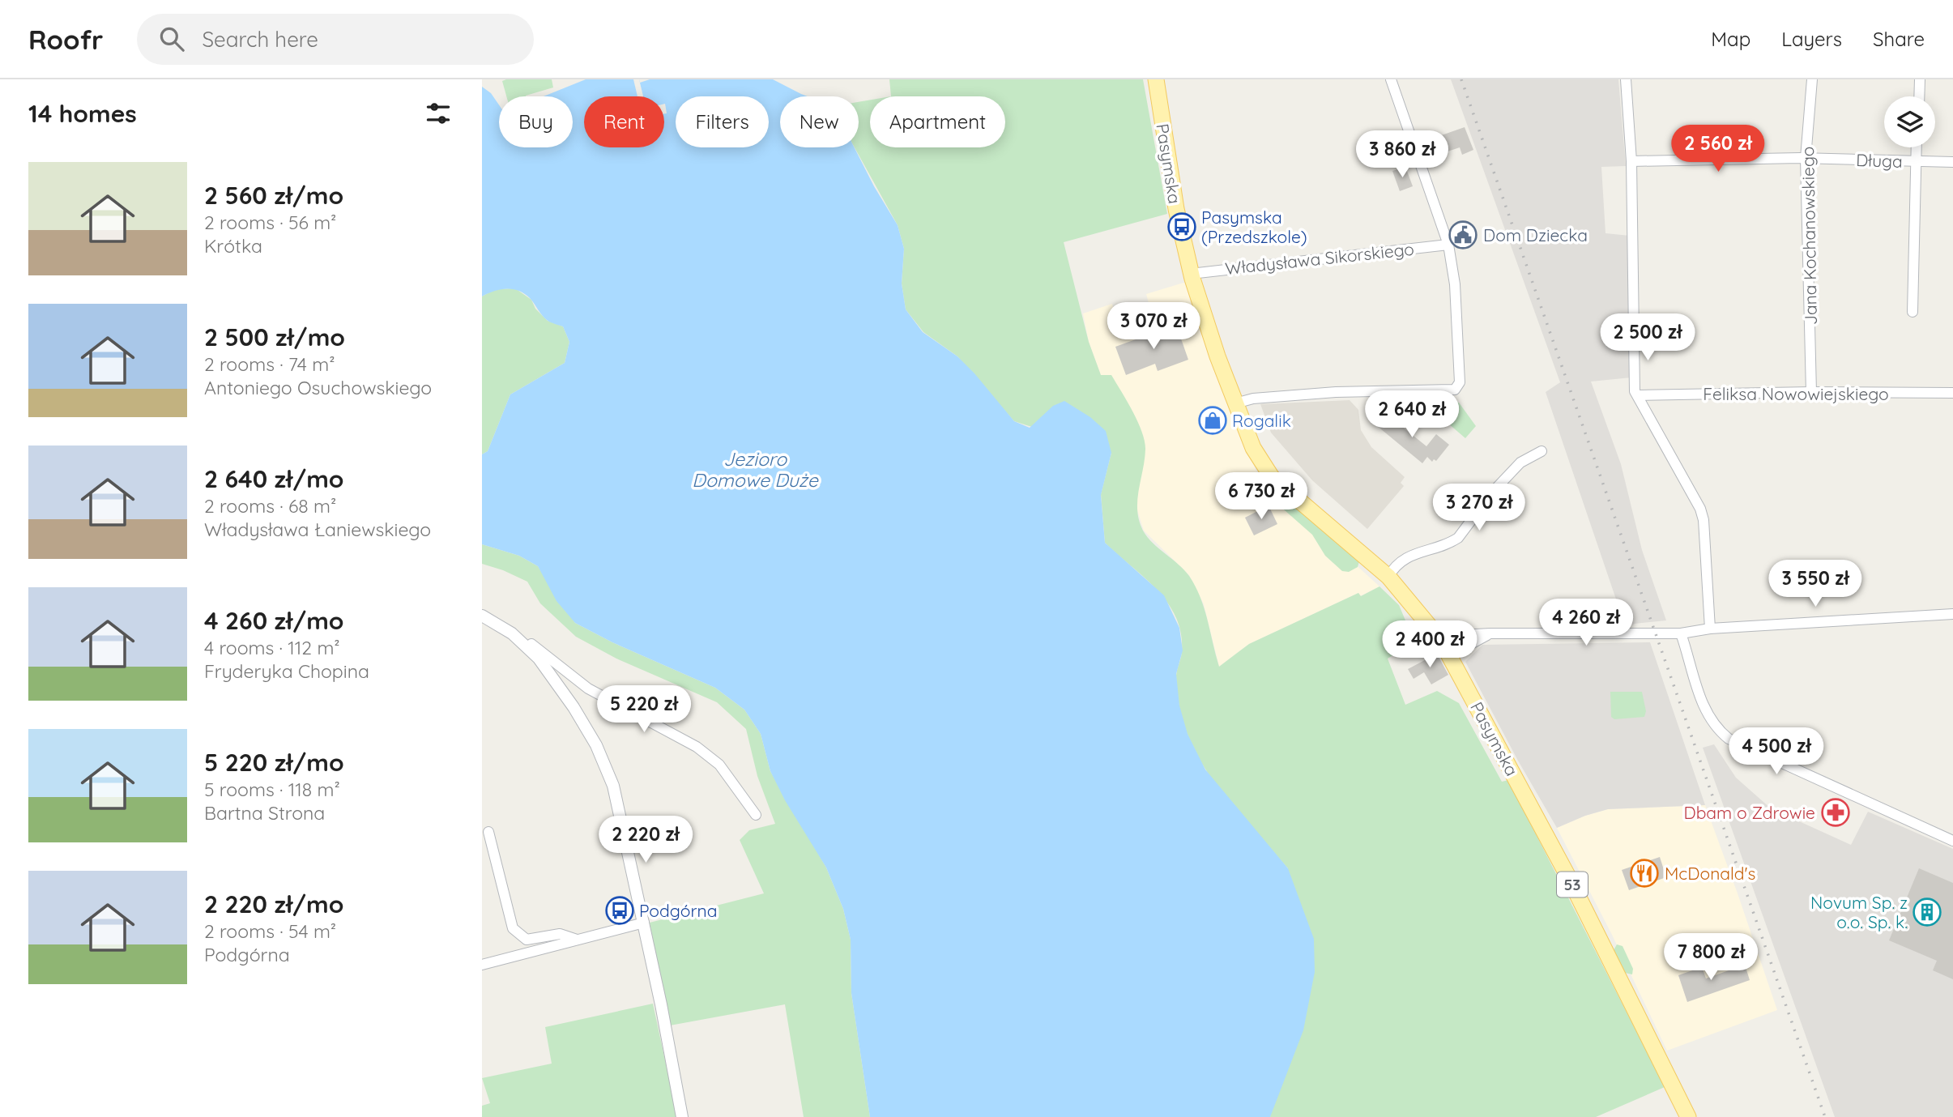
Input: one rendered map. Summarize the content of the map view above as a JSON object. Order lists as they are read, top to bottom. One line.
{"streets":{"main road":["Pasymska","53"],"street":["Długa","Jana Kochanowskiego","Władysława Sikorskiego","Feliksa Nowowiejskiego"]},"crossings":[["Długa","Jana Kochanowskiego"],["Pasymska","Władysława Sikorskiego"],["Jana Kochanowskiego","Feliksa Nowowiejskiego"]],"water":["Jezioro Domowe Duże"],"places":{"bus stop":["Pasymska (Przedszkole)","Podgórna"],"public building":["Dom Dziecka"],"shop":["Rogalik"],"pharmacy":["Dbam o Zdrowie"],"restaurant":["McDonald's"],"building":["Novum Sp. z o.o. Sp. k."]},"page":{"header":"Roofr","search":"Search here","nav":["Map","Layers","Share"],"heading":"14 homes","chip":["Buy","Rent","Filters","New","Apartment"],"price":["2 560 zł","3 860 zł","3 070 zł","2 500 zł","2 640 zł","6 730 zł","3 270 zł","3 550 zł","4 260 zł","2 400 zł","5 220 zł","4 500 zł","2 220 zł","7 800 zł"],"list":[{"name":"2 560 zł/mo","note":"2 rooms · 56 m² · Krótka"},{"name":"2 500 zł/mo","note":"2 rooms · 74 m² · Antoniego Osuchowskiego"},{"name":"2 640 zł/mo","note":"2 rooms · 68 m² · Władysława Łaniewskiego"},{"name":"4 260 zł/mo","note":"4 rooms · 112 m² · Fryderyka Chopina"},{"name":"5 220 zł/mo","note":"5 rooms · 118 m² · Bartna Strona"},{"name":"2 220 zł/mo","note":"2 rooms · 54 m² · Podgórna"}]}}
